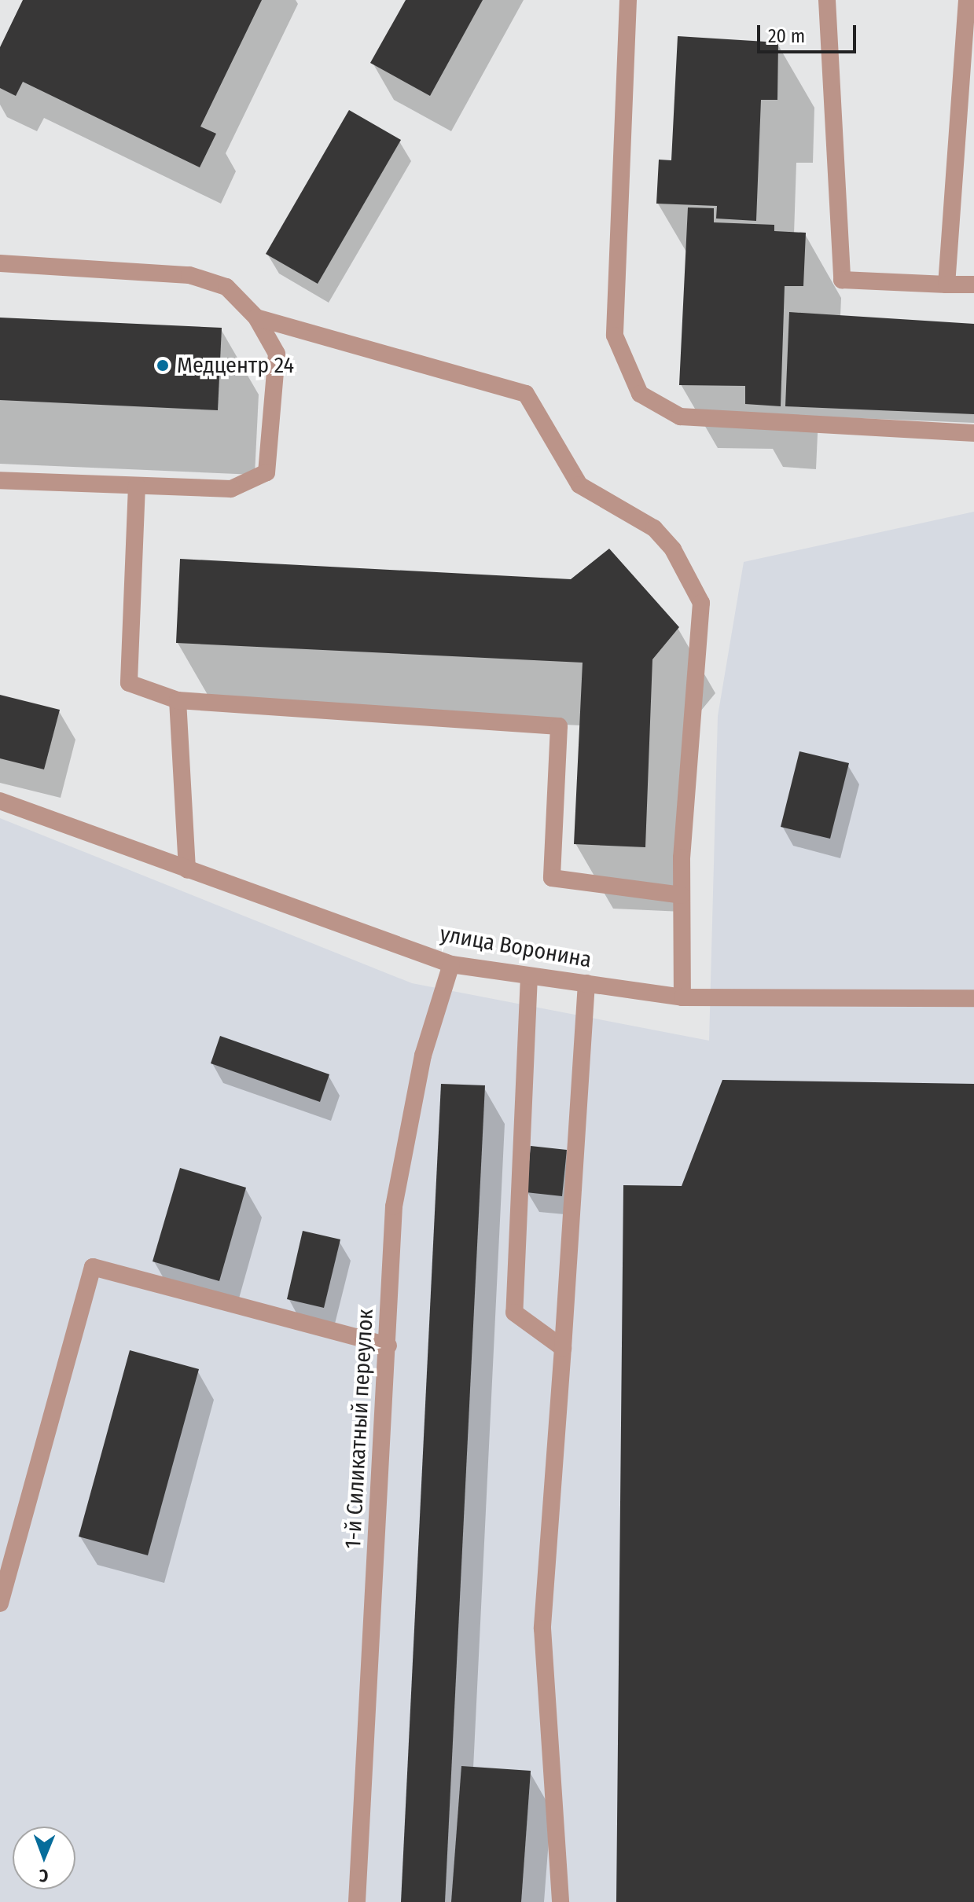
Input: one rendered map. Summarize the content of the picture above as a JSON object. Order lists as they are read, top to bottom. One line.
{"streets":{"street":["улица Воронина","1-й Силикатный переулок"]},"crossings":[["улица Воронина","1-й Силикатный переулок"]],"places":["Медцентр 24"],"scale_bar":"20 m","north":"bottom"}
